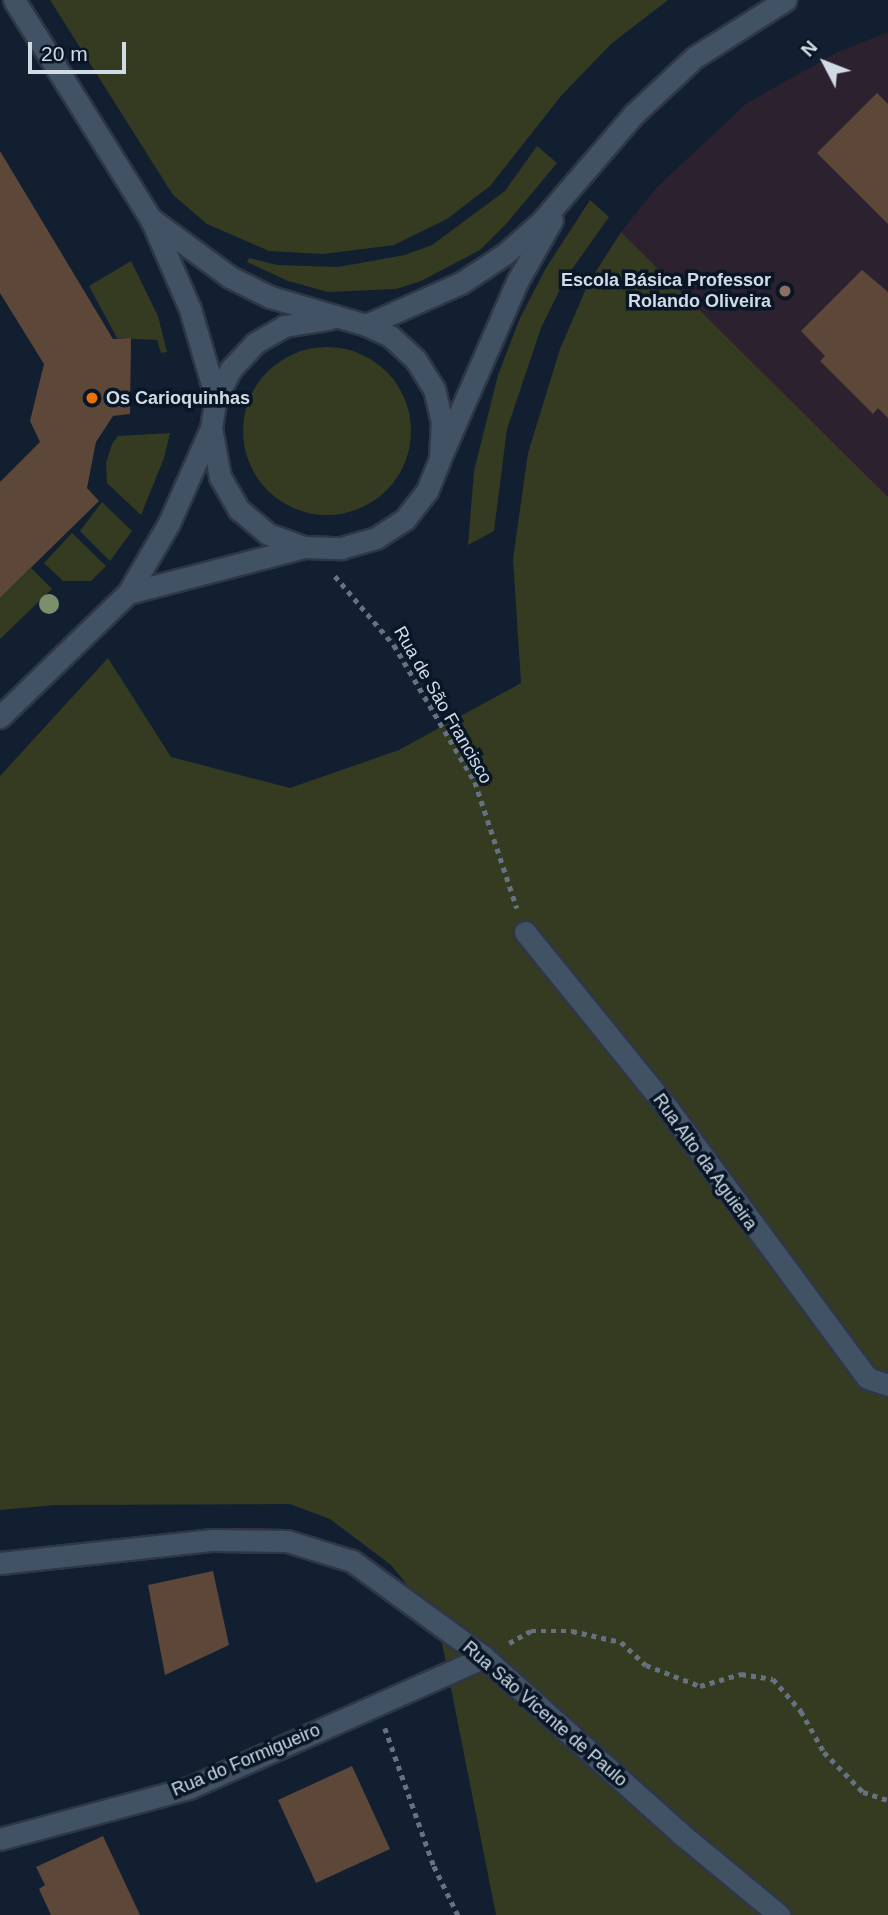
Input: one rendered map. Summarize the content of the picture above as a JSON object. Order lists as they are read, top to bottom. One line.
{"streets":{"street":["Rua Alto da Aguieira","Rua São Vicente de Paulo","Rua do Formigueiro"],"path":["Rua de São Francisco"]},"crossings":[["Rua de São Francisco","Rua Alto da Aguieira"],["Rua São Vicente de Paulo","Rua do Formigueiro"]],"places":["Escola Básica Professor Rolando Oliveira","Os Carioquinhas"],"scale_bar":"20 m","north":"top left"}
